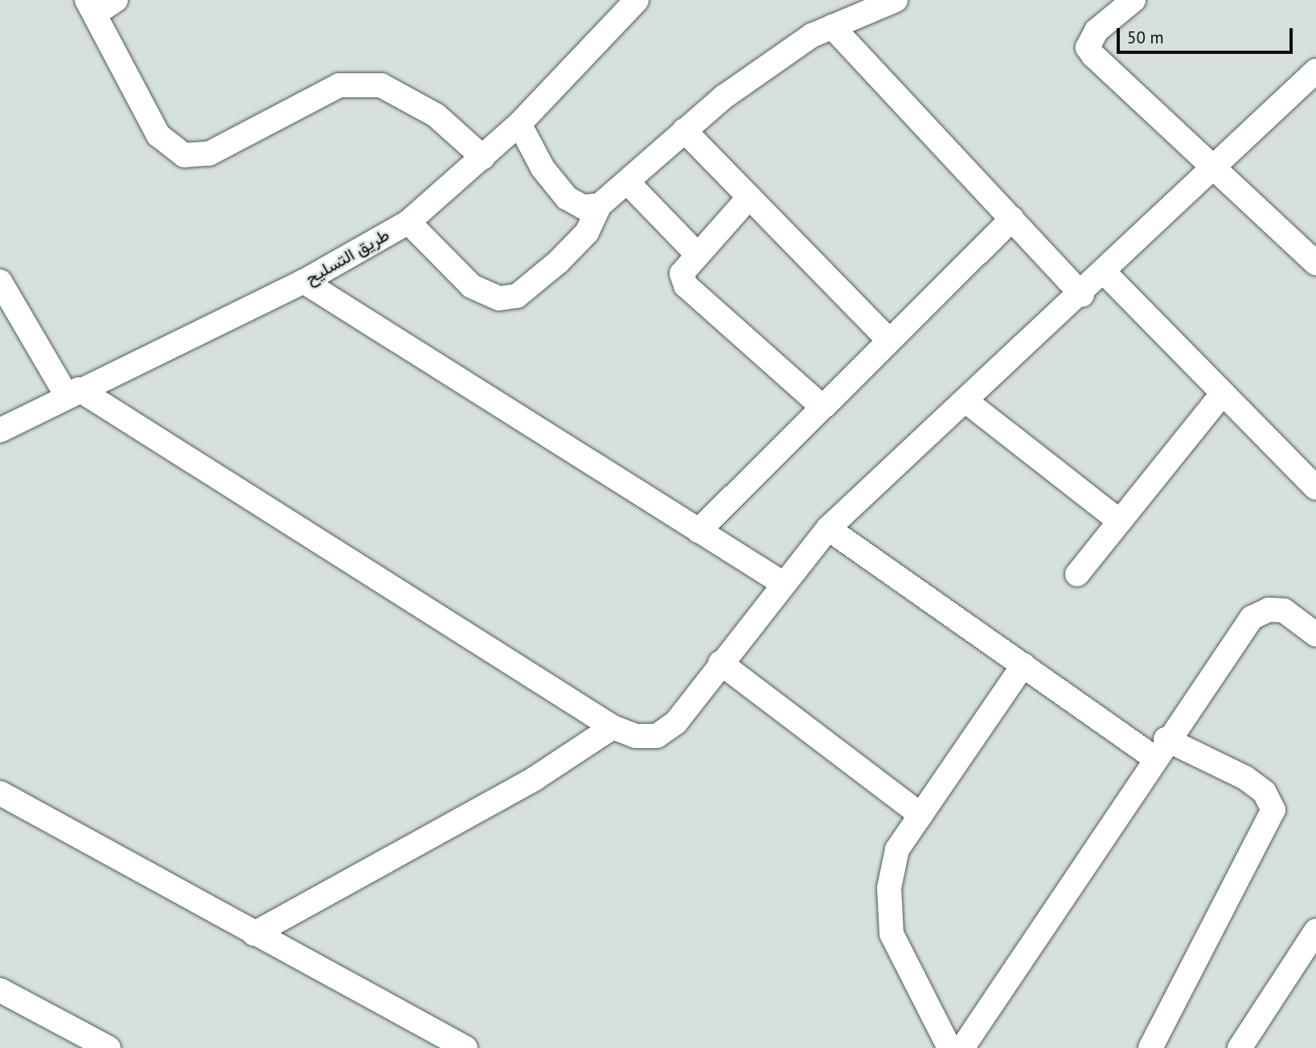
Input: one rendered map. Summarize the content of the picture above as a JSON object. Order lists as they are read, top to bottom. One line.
{"streets":{"street":["طريق التسليح"]},"scale_bar":"50 m"}
